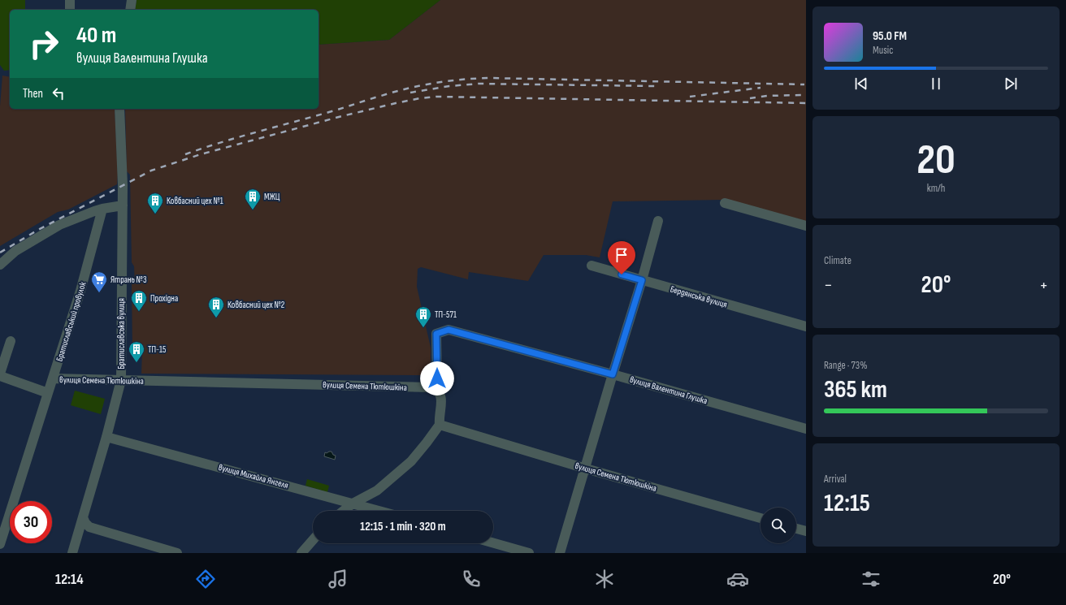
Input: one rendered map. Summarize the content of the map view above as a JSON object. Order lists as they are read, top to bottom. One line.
{"streets":{"street":["Бердянська вулиця","Братиславський провулок","Братиславська вулиця","вулиця Семена Тютюшкіна","вулиця Валентина Глушка","вулиця Михайла Янгеля"]},"crossings":[["Братиславський провулок","вулиця Семена Тютюшкіна"],["Братиславська вулиця","вулиця Семена Тютюшкіна"],["Братиславська вулиця","вулиця Михайла Янгеля"],["вулиця Семена Тютюшкіна","вулиця Валентина Глушка"]],"places":{"building":["МЖЦ","Ковбасний цех №1","Прохідна","Ковбасний цех №2","ТП-571","ТП-15"],"supermarket":["Ятрань №3"]},"page":{"turn":["40 m","вулиця Валентина Глушка"],"song":["95.0 FM","Music"],"then":"Then","tile":[["20","km/h"],"Climate",["Range · 73%","365 km"],["Arrival","12:15"]],"heat":["−","20°","+"],"limit":"30","trip":"12:15 · 1 min · 320 m","tabs":["12:14","20°"]}}
